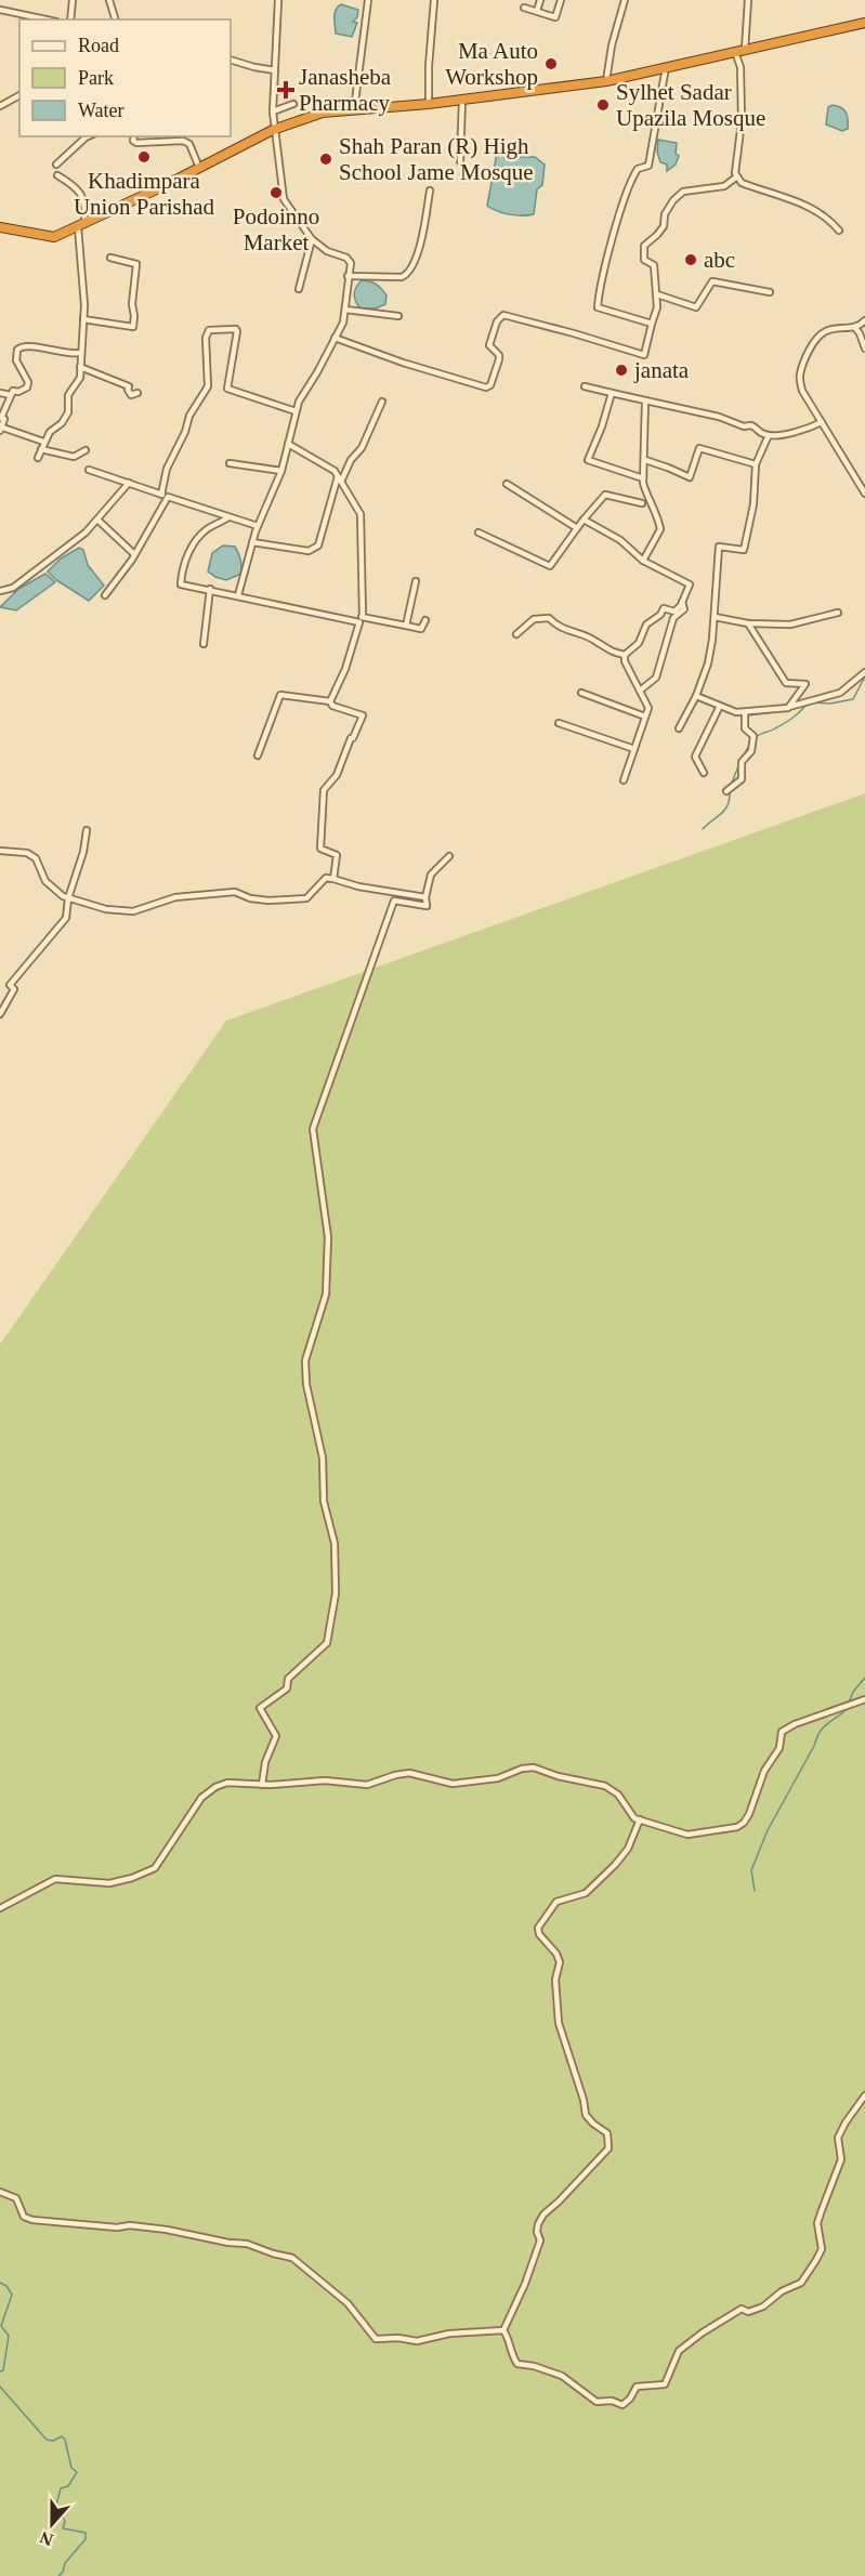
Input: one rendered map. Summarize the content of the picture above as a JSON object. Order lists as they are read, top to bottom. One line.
{"places":{"other":["Ma Auto Workshop","Sylhet Sadar Upazila Mosque","Khadimpara Union Parishad","Shah Paran (R) High School Jame Mosque","Podoinno Market","abc","janata"],"health":["Janasheba Pharmacy"]},"legend":["Road","Park","Water"],"north":"bottom"}
